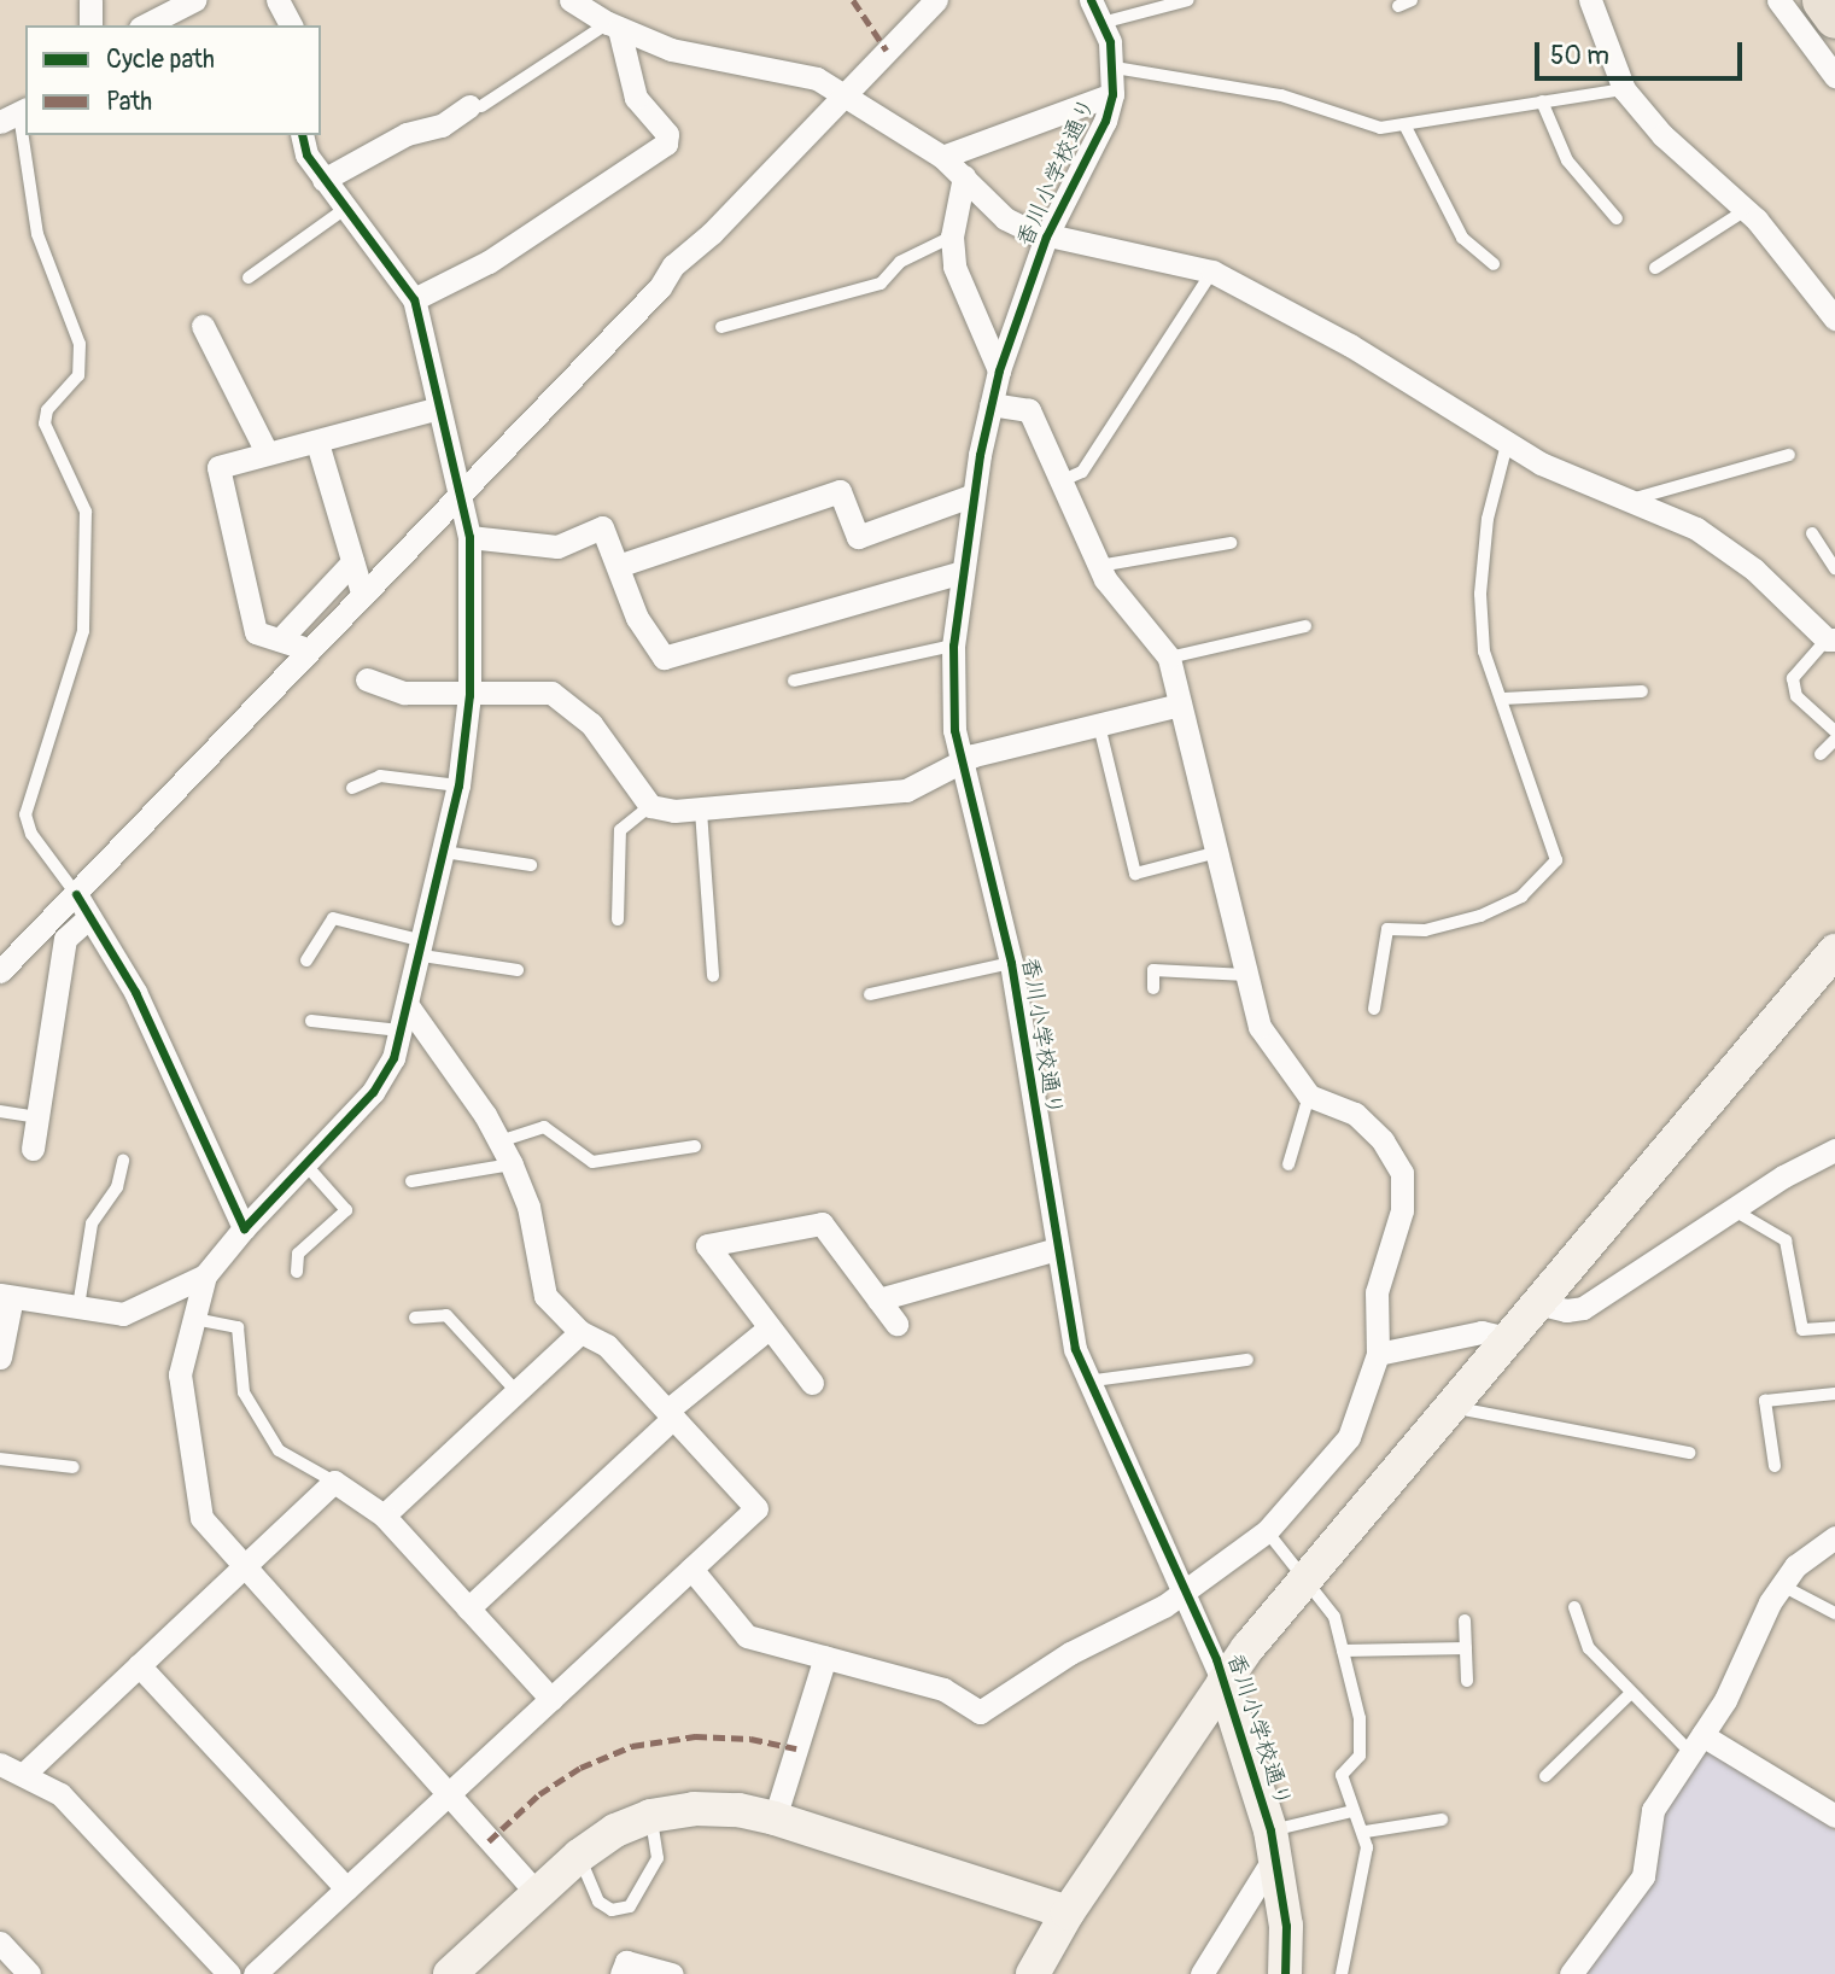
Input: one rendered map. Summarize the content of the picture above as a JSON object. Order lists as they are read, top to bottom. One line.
{"streets":{"street":["香川小学校通り"]},"legend":["Cycle path","Path"],"scale_bar":"50 m"}
